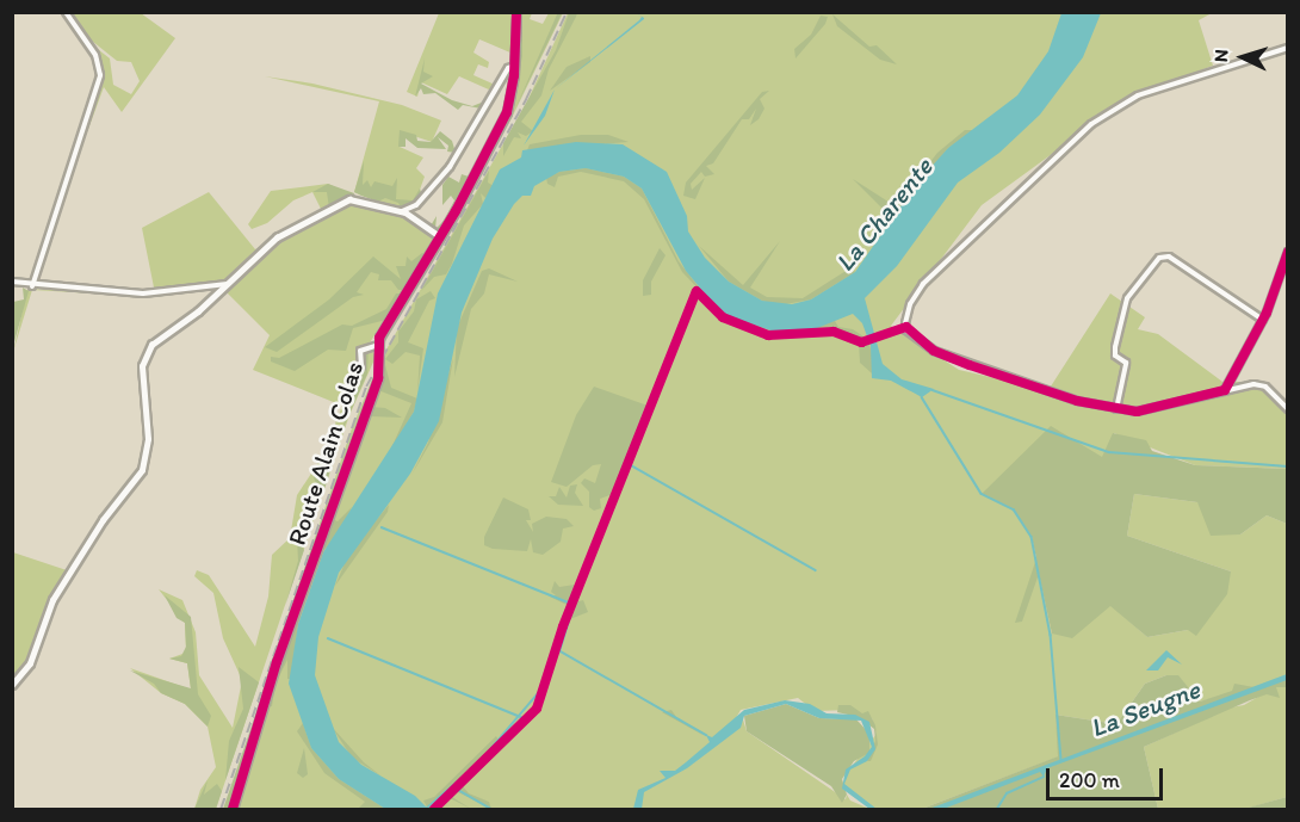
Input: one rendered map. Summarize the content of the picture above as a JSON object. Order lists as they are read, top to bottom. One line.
{"streets":{"street":["Route Alain Colas"]},"water":["La Charente","La Seugne"],"scale_bar":"200 m","north":"left"}
